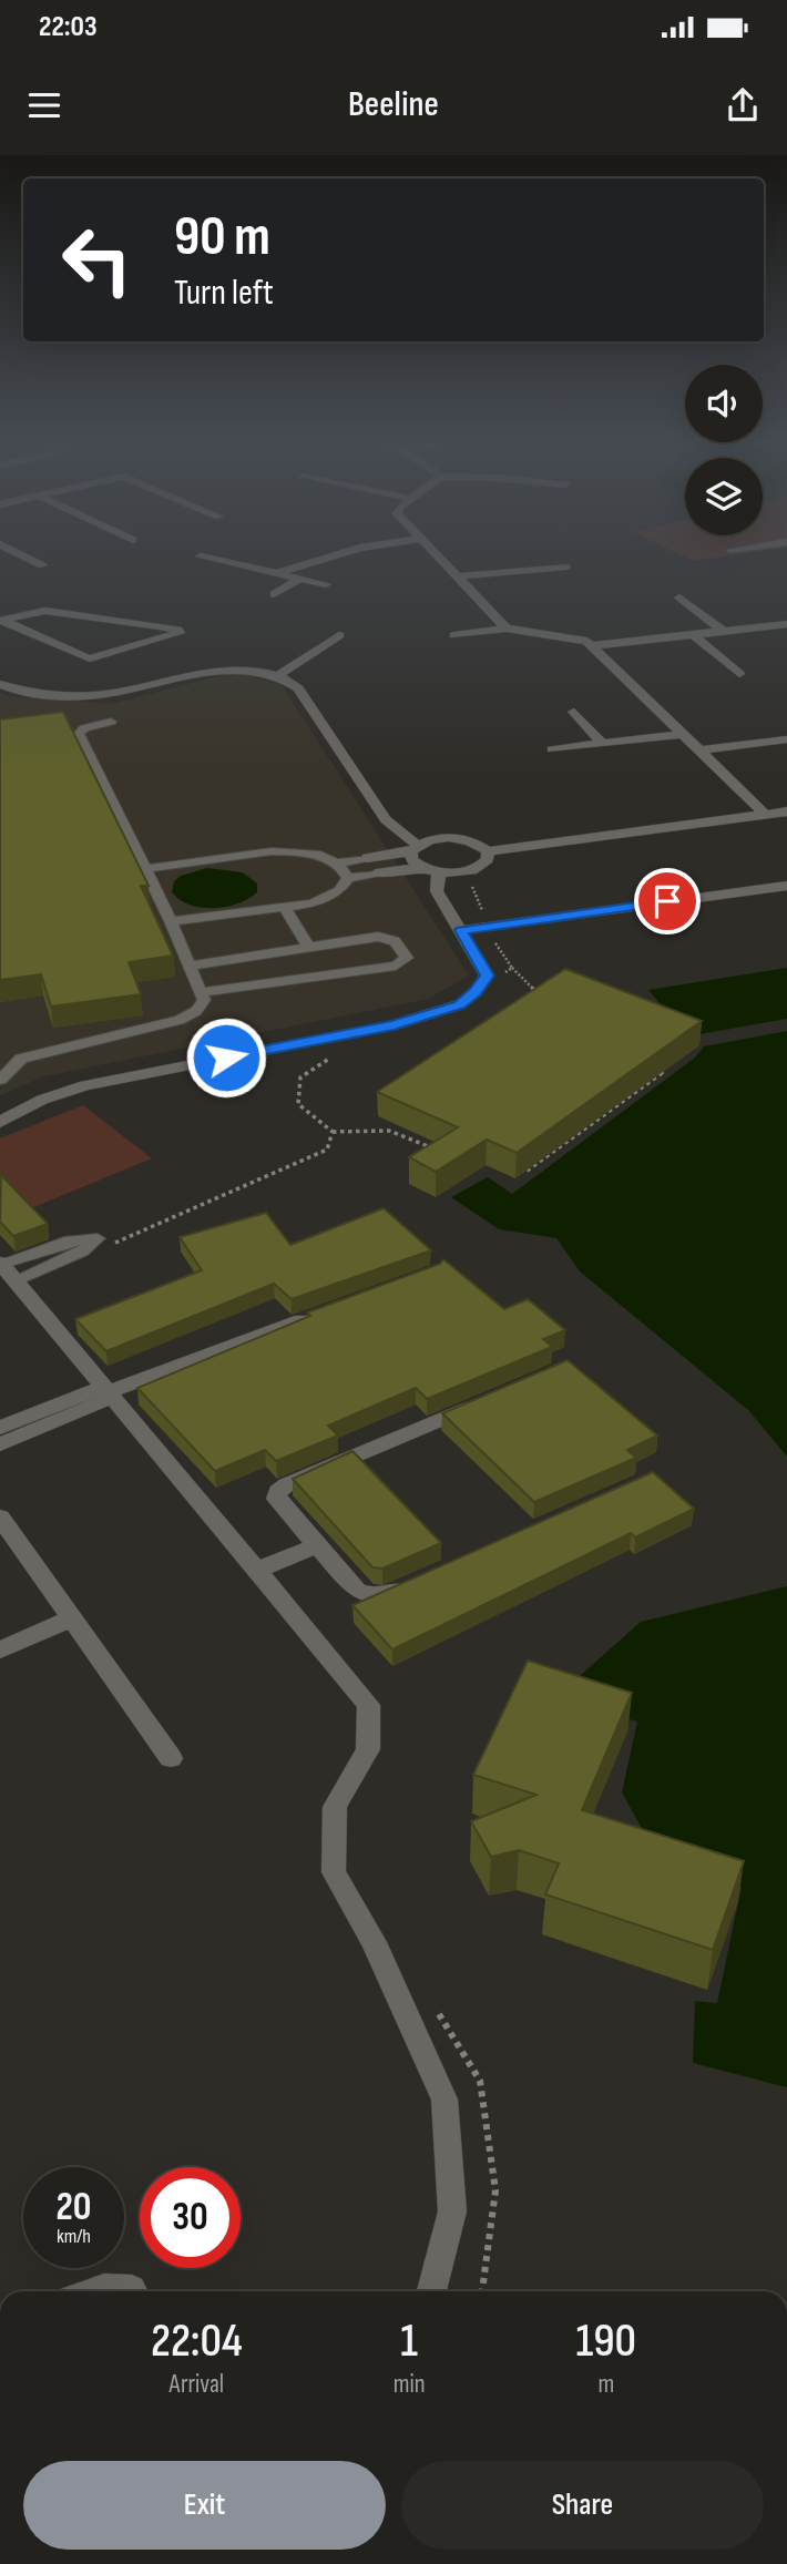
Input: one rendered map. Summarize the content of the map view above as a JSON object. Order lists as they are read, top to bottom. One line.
{"page":{"status":"22:03","header":"Beeline","turn":["90 m","Turn left"],"speed":"20 km/h","limit":"30","eta":["22:04","Arrival","1","min","190","m"],"buttons":["Exit","Share"]}}
